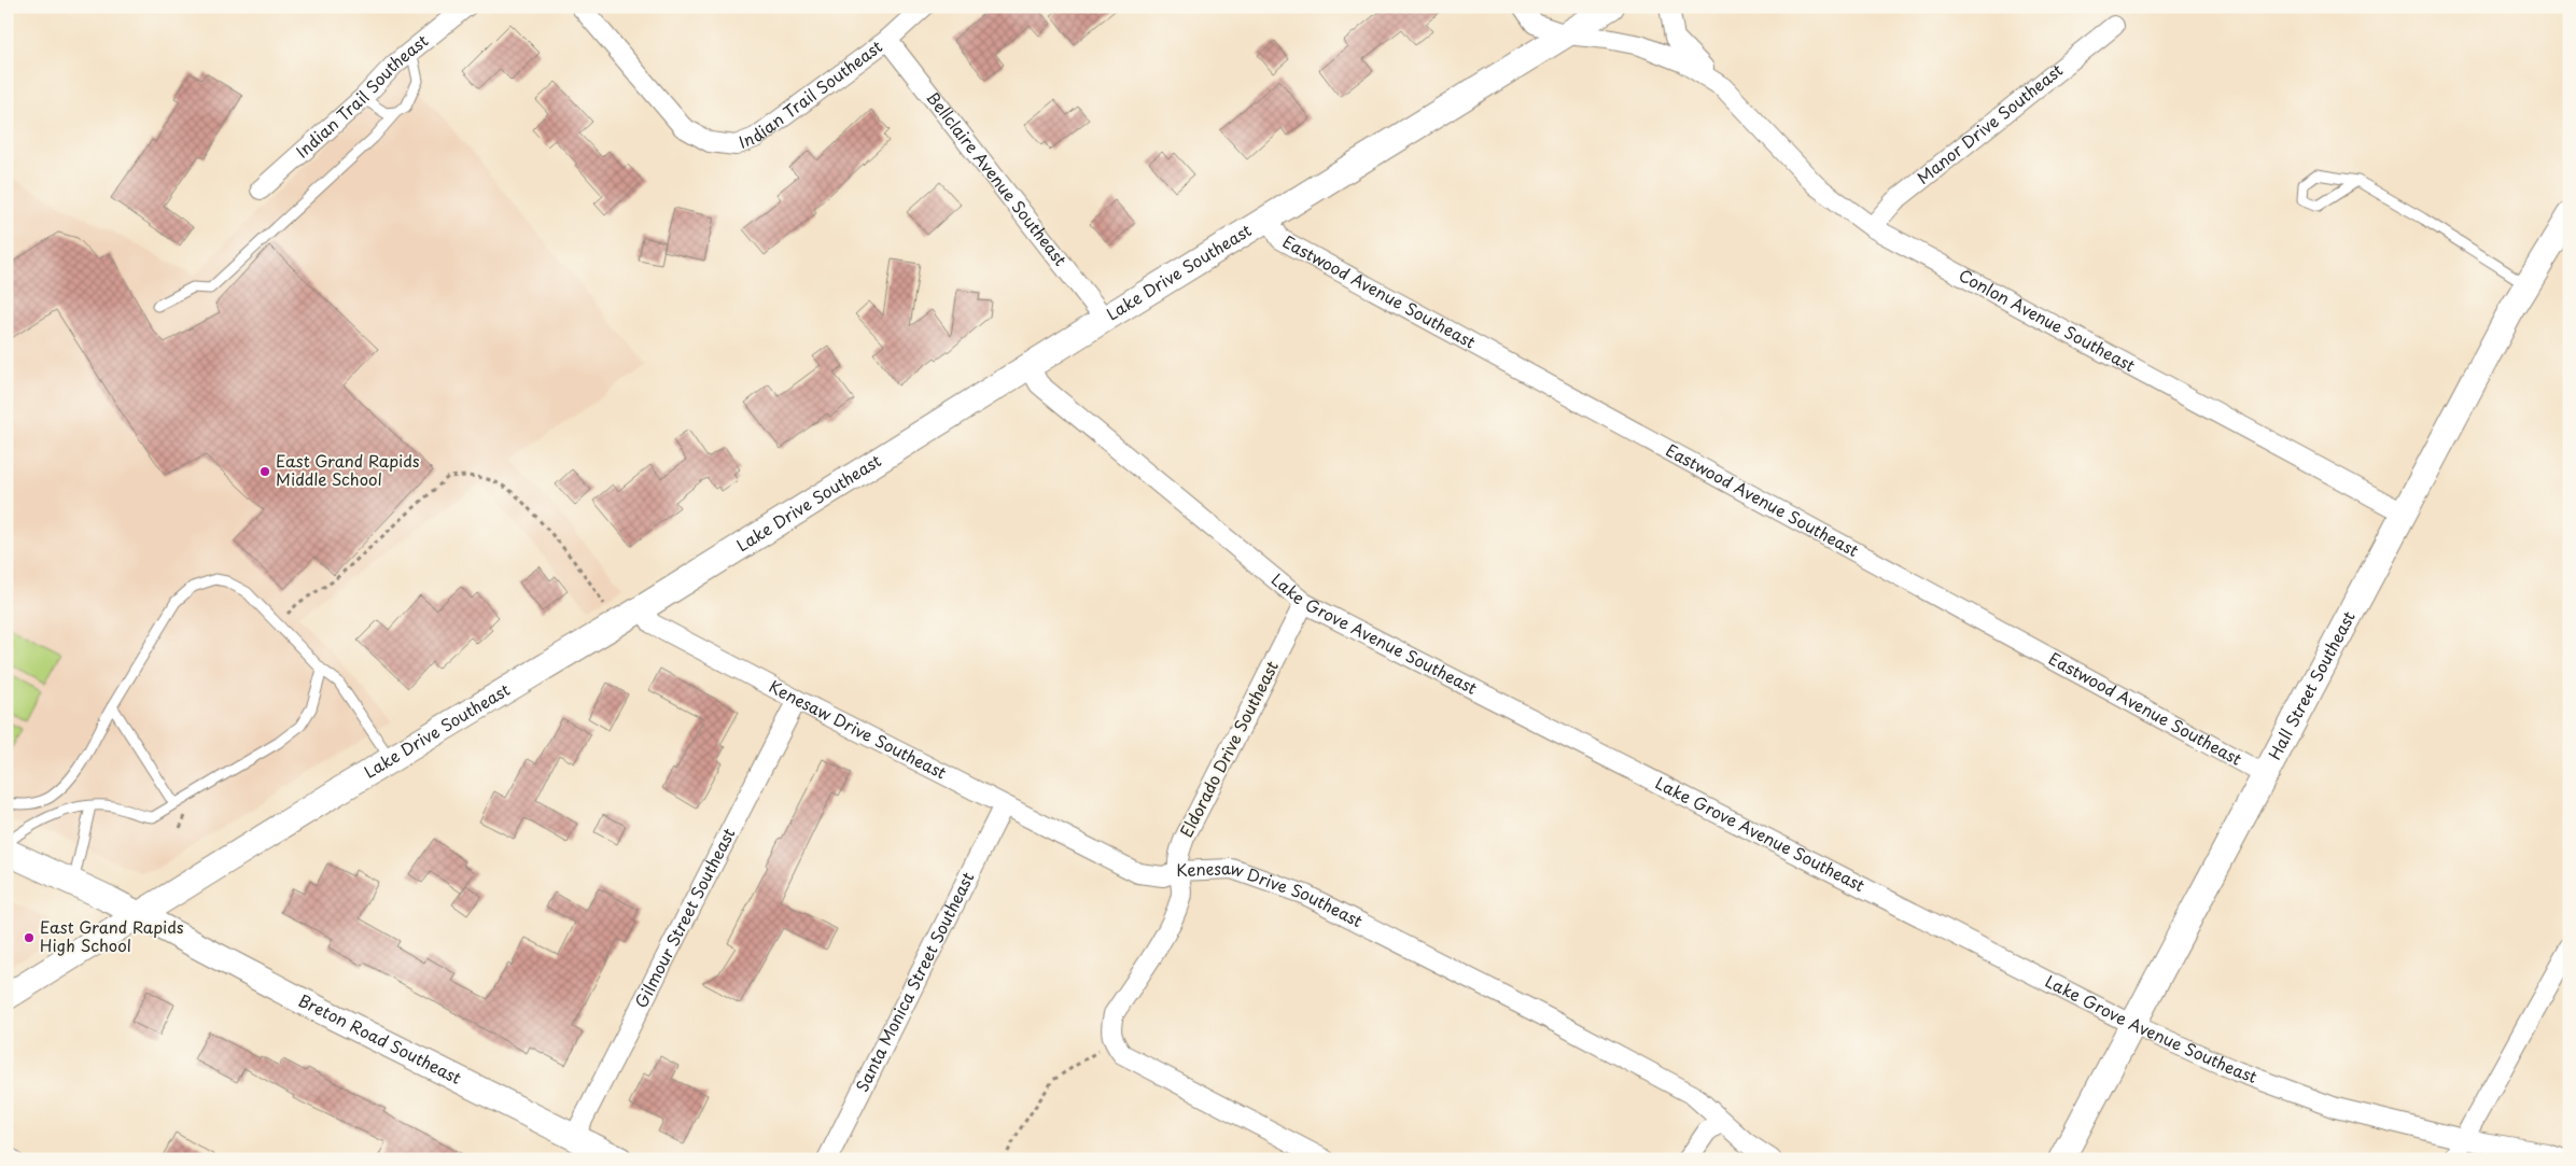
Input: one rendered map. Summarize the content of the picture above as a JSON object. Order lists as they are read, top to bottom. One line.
{"streets":{"main road":["Lake Drive Southeast","Hall Street Southeast","Breton Road Southeast"],"street":["Indian Trail Southeast","Manor Drive Southeast","Bellclaire Avenue Southeast","Eastwood Avenue Southeast","Conlon Avenue Southeast","Lake Grove Avenue Southeast","Kenesaw Drive Southeast","Eldorado Drive Southeast","Gilmour Street Southeast","Santa Monica Street Southeast"]},"crossings":[["Indian Trail Southeast","Bellclaire Avenue Southeast"],["Manor Drive Southeast","Conlon Avenue Southeast"],["Bellclaire Avenue Southeast","Lake Drive Southeast"],["Lake Drive Southeast","Eastwood Avenue Southeast"],["Lake Drive Southeast","Conlon Avenue Southeast"],["Lake Drive Southeast","Lake Grove Avenue Southeast"],["Lake Drive Southeast","Kenesaw Drive Southeast"],["Lake Drive Southeast","Breton Road Southeast"],["Eastwood Avenue Southeast","Hall Street Southeast"],["Conlon Avenue Southeast","Hall Street Southeast"],["Lake Grove Avenue Southeast","Hall Street Southeast"],["Lake Grove Avenue Southeast","Eldorado Drive Southeast"],["Kenesaw Drive Southeast","Eldorado Drive Southeast"],["Kenesaw Drive Southeast","Gilmour Street Southeast"],["Kenesaw Drive Southeast","Santa Monica Street Southeast"],["Gilmour Street Southeast","Breton Road Southeast"]],"places":["East Grand Rapids Middle School","East Grand Rapids High School"]}
